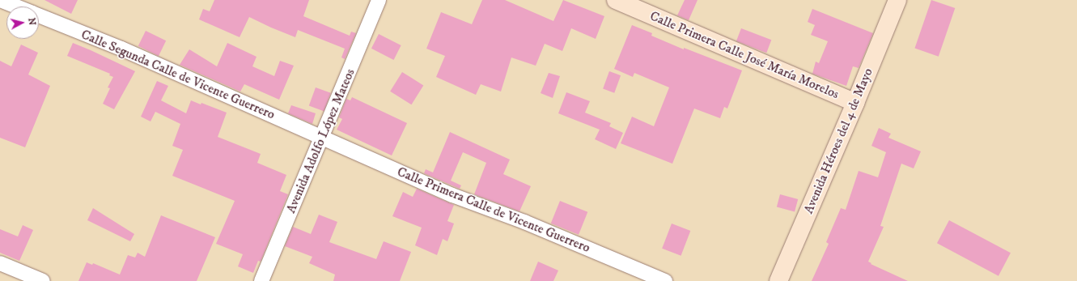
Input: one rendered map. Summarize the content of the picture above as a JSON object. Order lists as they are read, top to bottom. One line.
{"streets":{"main road":["Calle Primera Calle José María Morelos","Avenida Héroes del 4 de Mayo"],"street":["Calle Segunda Calle de Vicente Guerrero","Avenida Adolfo López Mateos","Calle Primera Calle de Vicente Guerrero"]},"crossings":[["Calle Primera Calle José María Morelos","Avenida Héroes del 4 de Mayo"],["Calle Segunda Calle de Vicente Guerrero","Avenida Adolfo López Mateos"],["Calle Segunda Calle de Vicente Guerrero","Calle Primera Calle de Vicente Guerrero"],["Avenida Adolfo López Mateos","Calle Primera Calle de Vicente Guerrero"]],"north":"right"}
